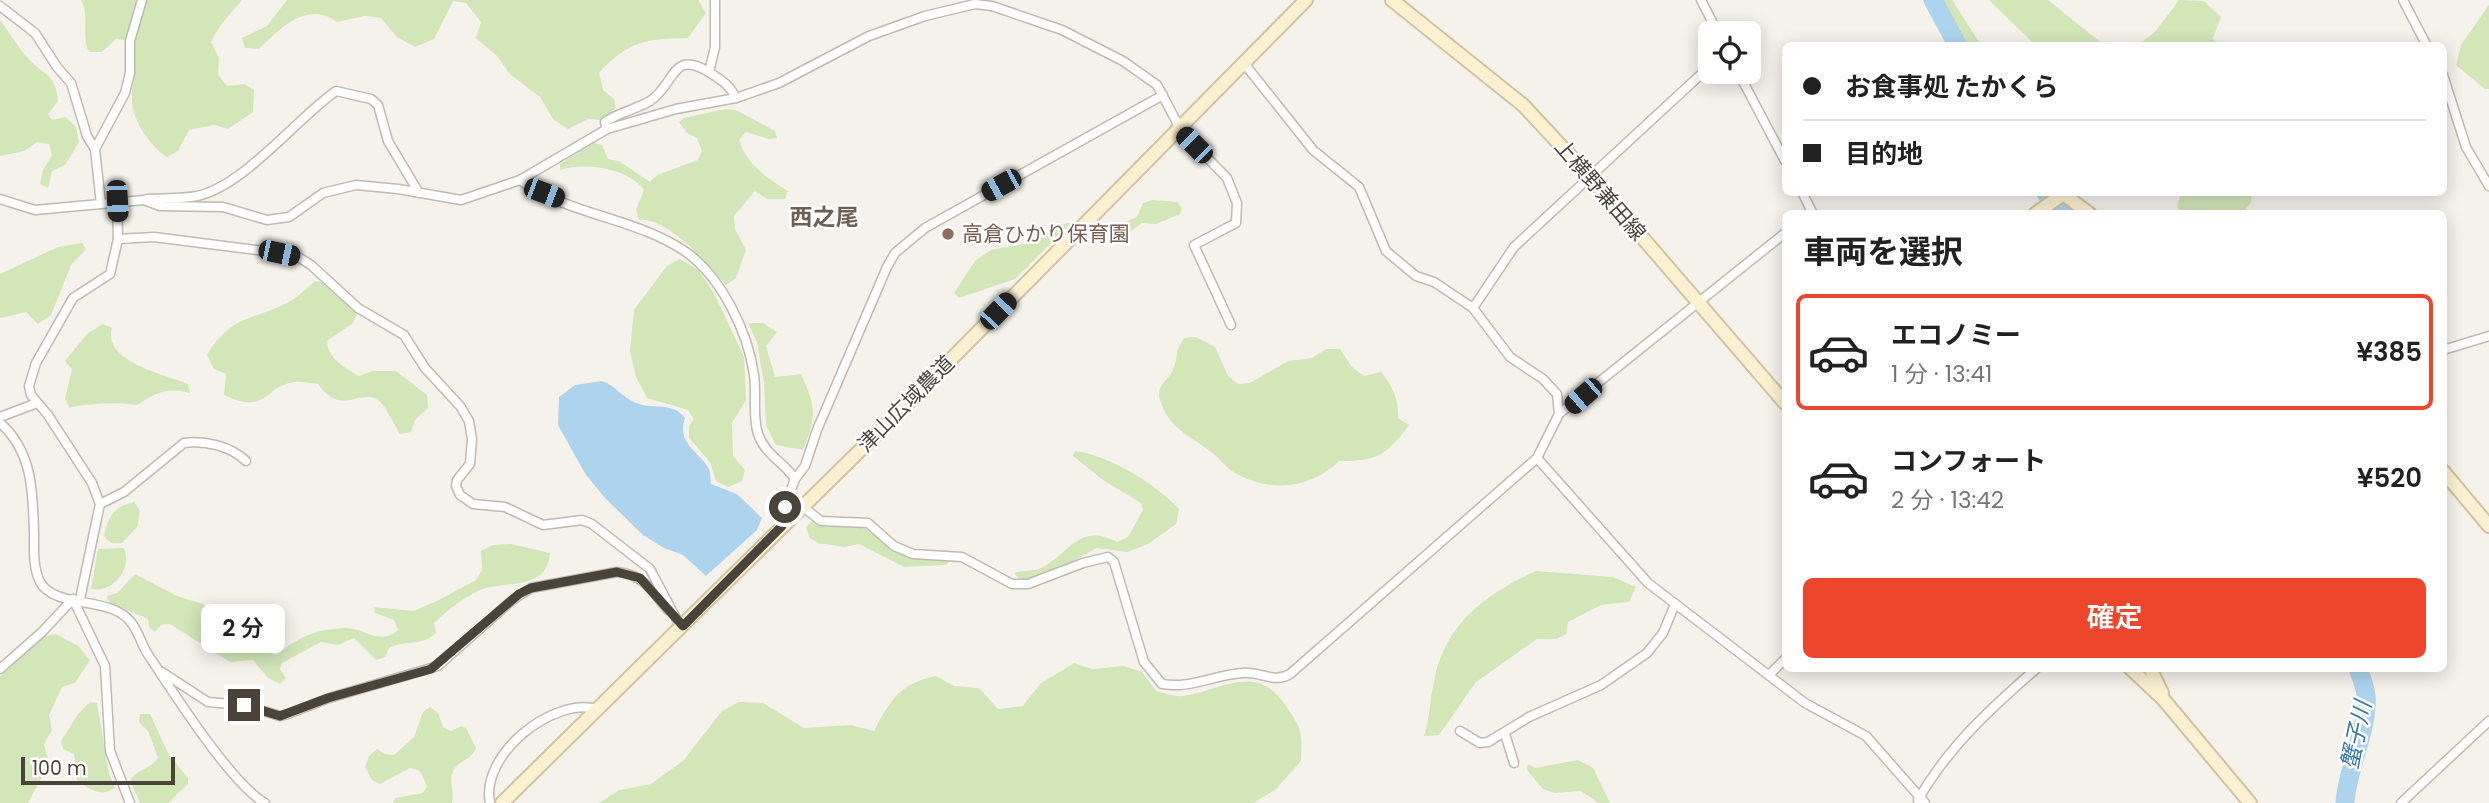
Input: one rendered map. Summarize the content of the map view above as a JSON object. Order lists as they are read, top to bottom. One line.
{"streets":{"street":["上横野兼田線","津山広域農道"]},"districts":["西之尾"],"water":["蟹子川"],"places":["高倉ひかり保育園"],"scale_bar":"100 m","page":{"banner":["お食事処 たかくら","目的地"],"heading":"車両を選択","list":[{"name":"エコノミー","note":"1 分 · 13:41","value":"¥385"},{"name":"コンフォート","note":"2 分 · 13:42","value":"¥520"}],"buttons":"確定","bubble":"2 分","scale":"100 m"}}
